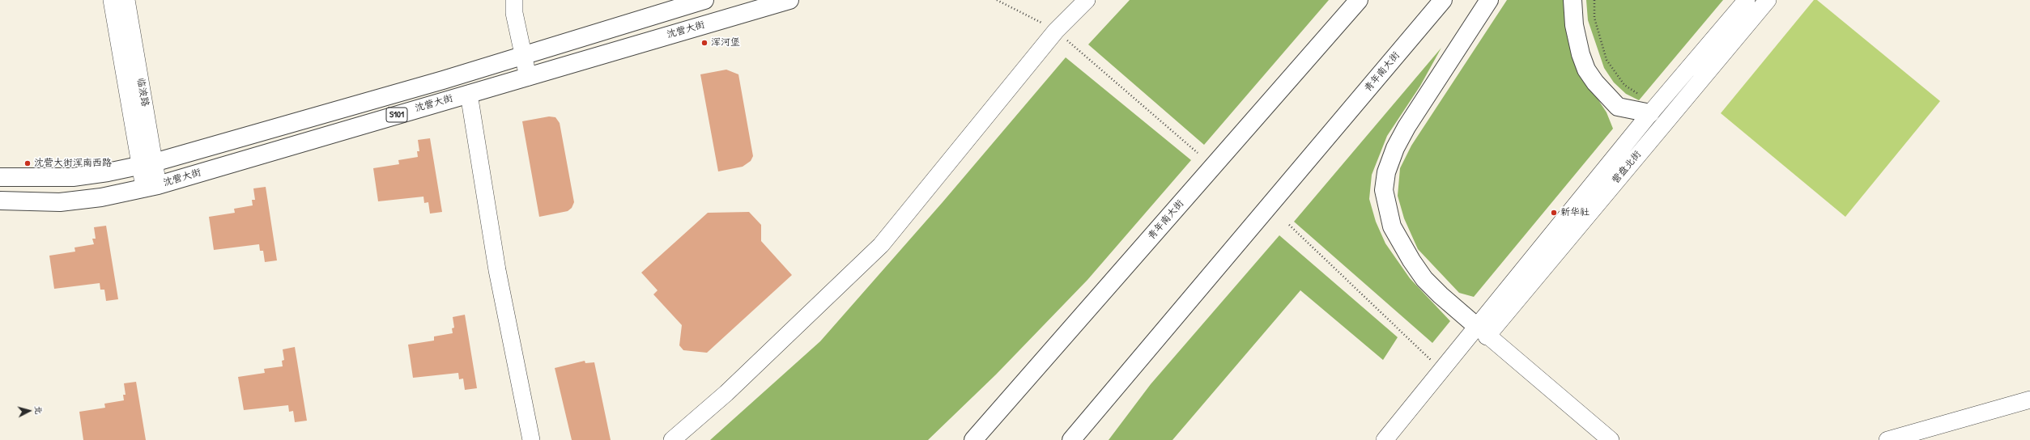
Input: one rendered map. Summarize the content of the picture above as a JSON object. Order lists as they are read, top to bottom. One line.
{"streets":{"main road":["沈营大街","青年南大街","S101"],"street":["临波路","营盘北街"]},"crossings":[["沈营大街","临波路"]],"places":["浑河堡","沈营大街浑南西路","新华社"],"north":"right"}
